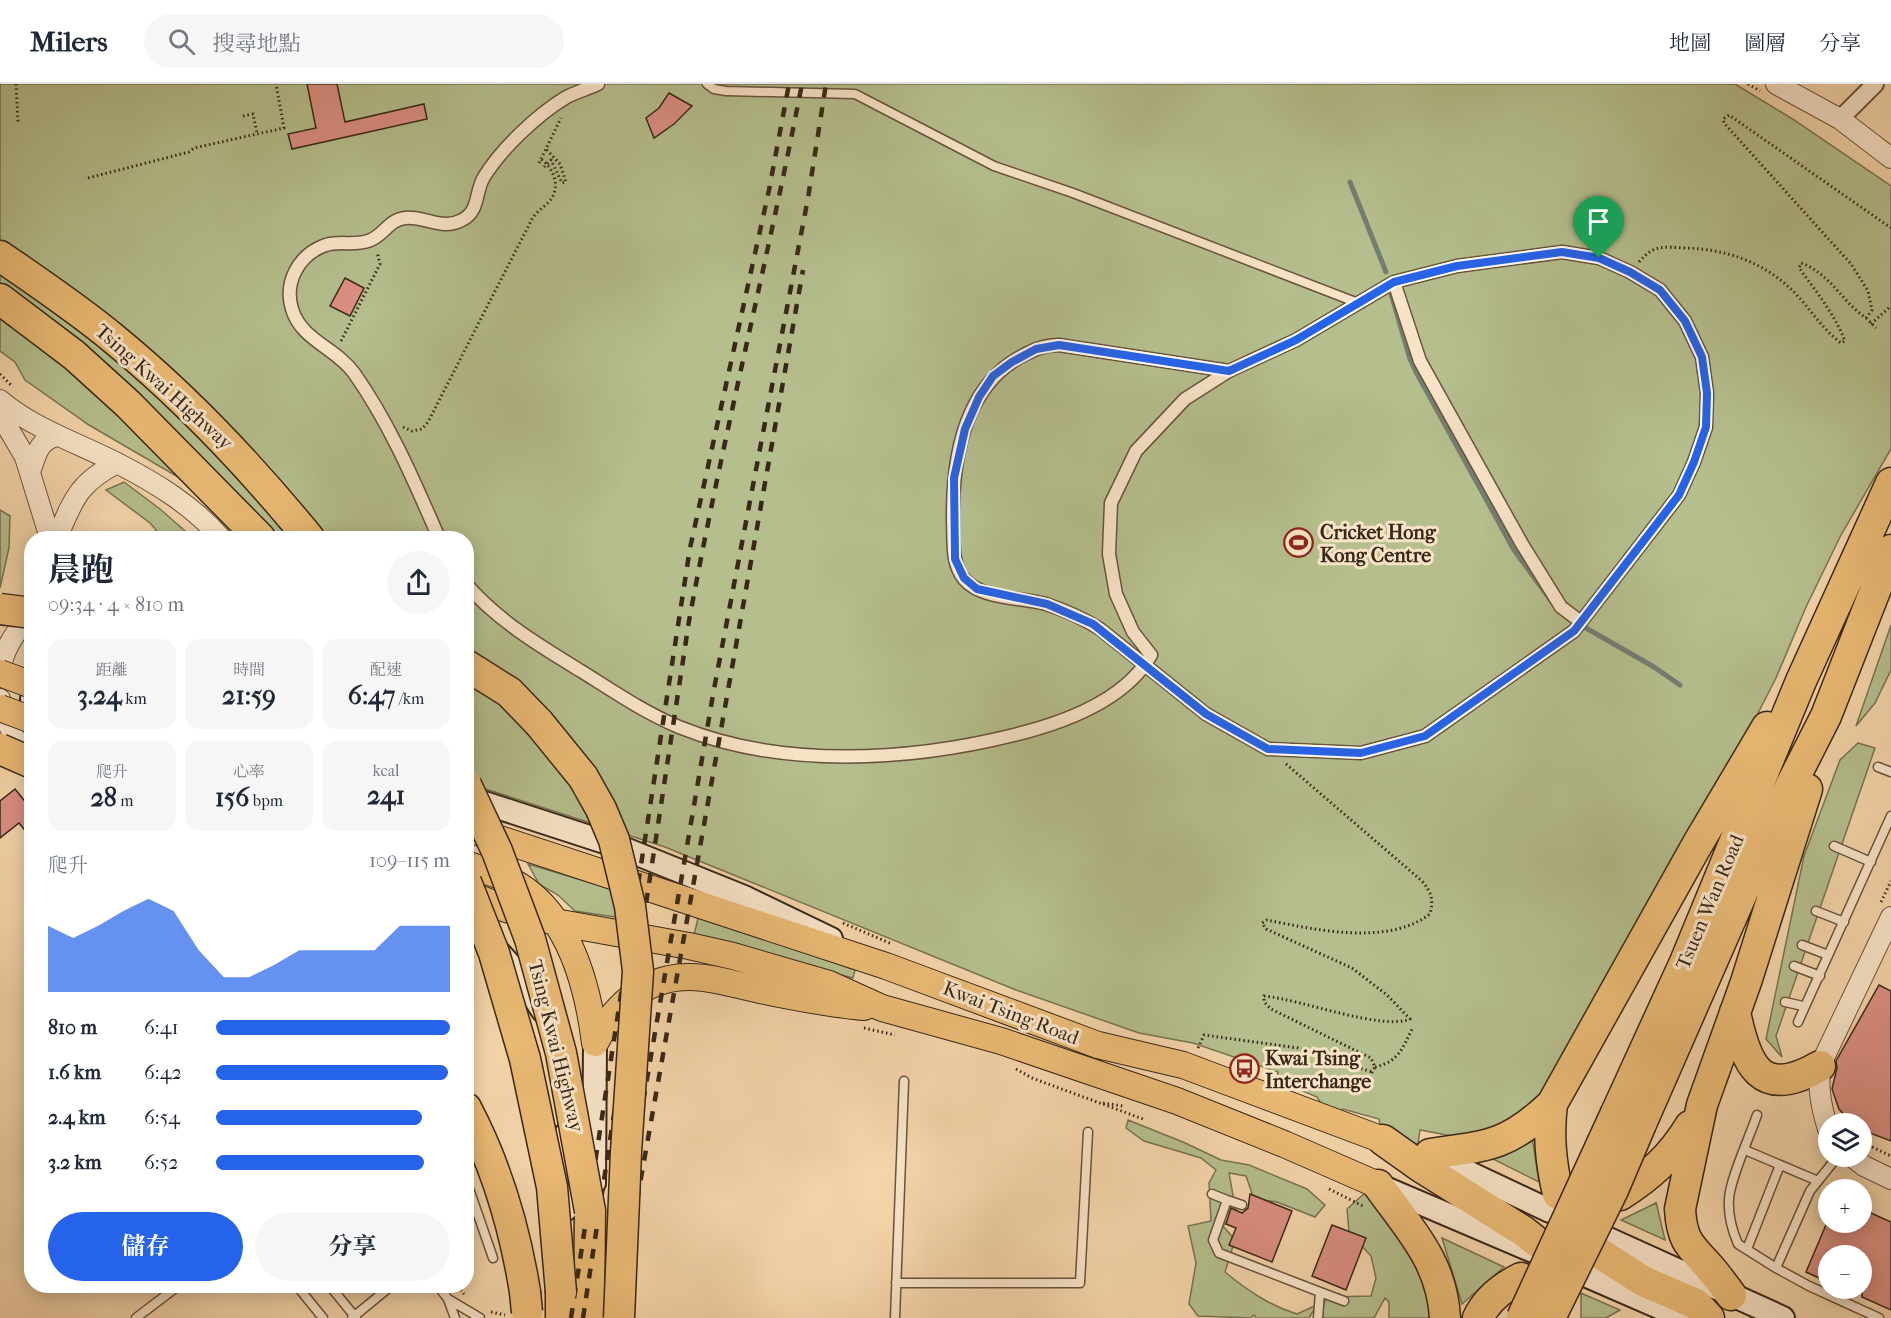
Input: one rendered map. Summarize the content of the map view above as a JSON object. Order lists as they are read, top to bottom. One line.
{"streets":{"highway":["Tsing Kwai Highway","Tsuen Wan Road"],"main road":["Kwai Tsing Road"]},"places":{"sports":["Cricket Hong Kong Centre"],"bus stop":["Kwai Tsing Interchange"]},"page":{"header":"Milers","search":"搜尋地點","nav":["地圖","圖層","分享"],"heading":["晨跑","09:34 · 4 × 810 m"],"stats":[["距離","3.24 km"],["時間","21:59"],["配速","6:47 /km"],["爬升","28 m"],["心率","156 bpm"],["kcal","241"]],"chart":["爬升","109–115 m"],"list":[{"name":"810 m","note":"6:41"},{"name":"1.6 km","note":"6:42"},{"name":"2.4 km","note":"6:54"},{"name":"3.2 km","note":"6:52"}],"map_buttons":["+","−"],"buttons":["儲存","分享"]}}
